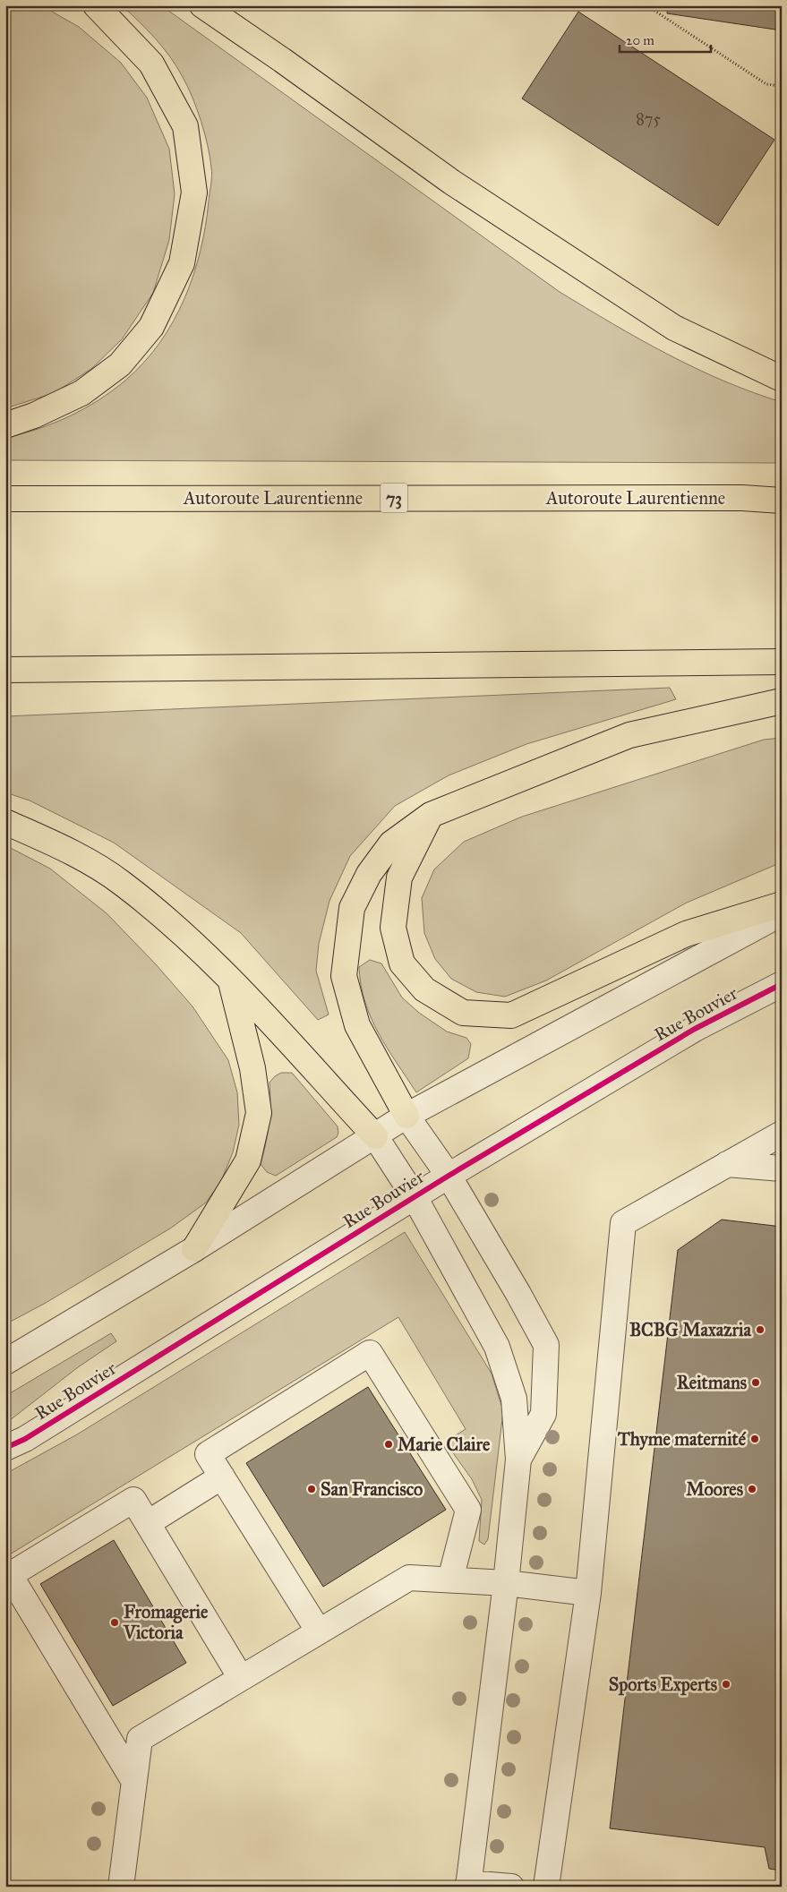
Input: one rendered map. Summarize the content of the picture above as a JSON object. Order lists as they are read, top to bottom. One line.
{"streets":{"highway":["Autoroute Laurentienne","73"],"street":["Rue Bouvier"]},"places":["BCBG Maxazria","Reitmans","Thyme maternité","Marie Claire","San Francisco","Moores","Fromagerie Victoria","Sports Experts"],"house_numbers":["875"],"scale_bar":"20 m"}
